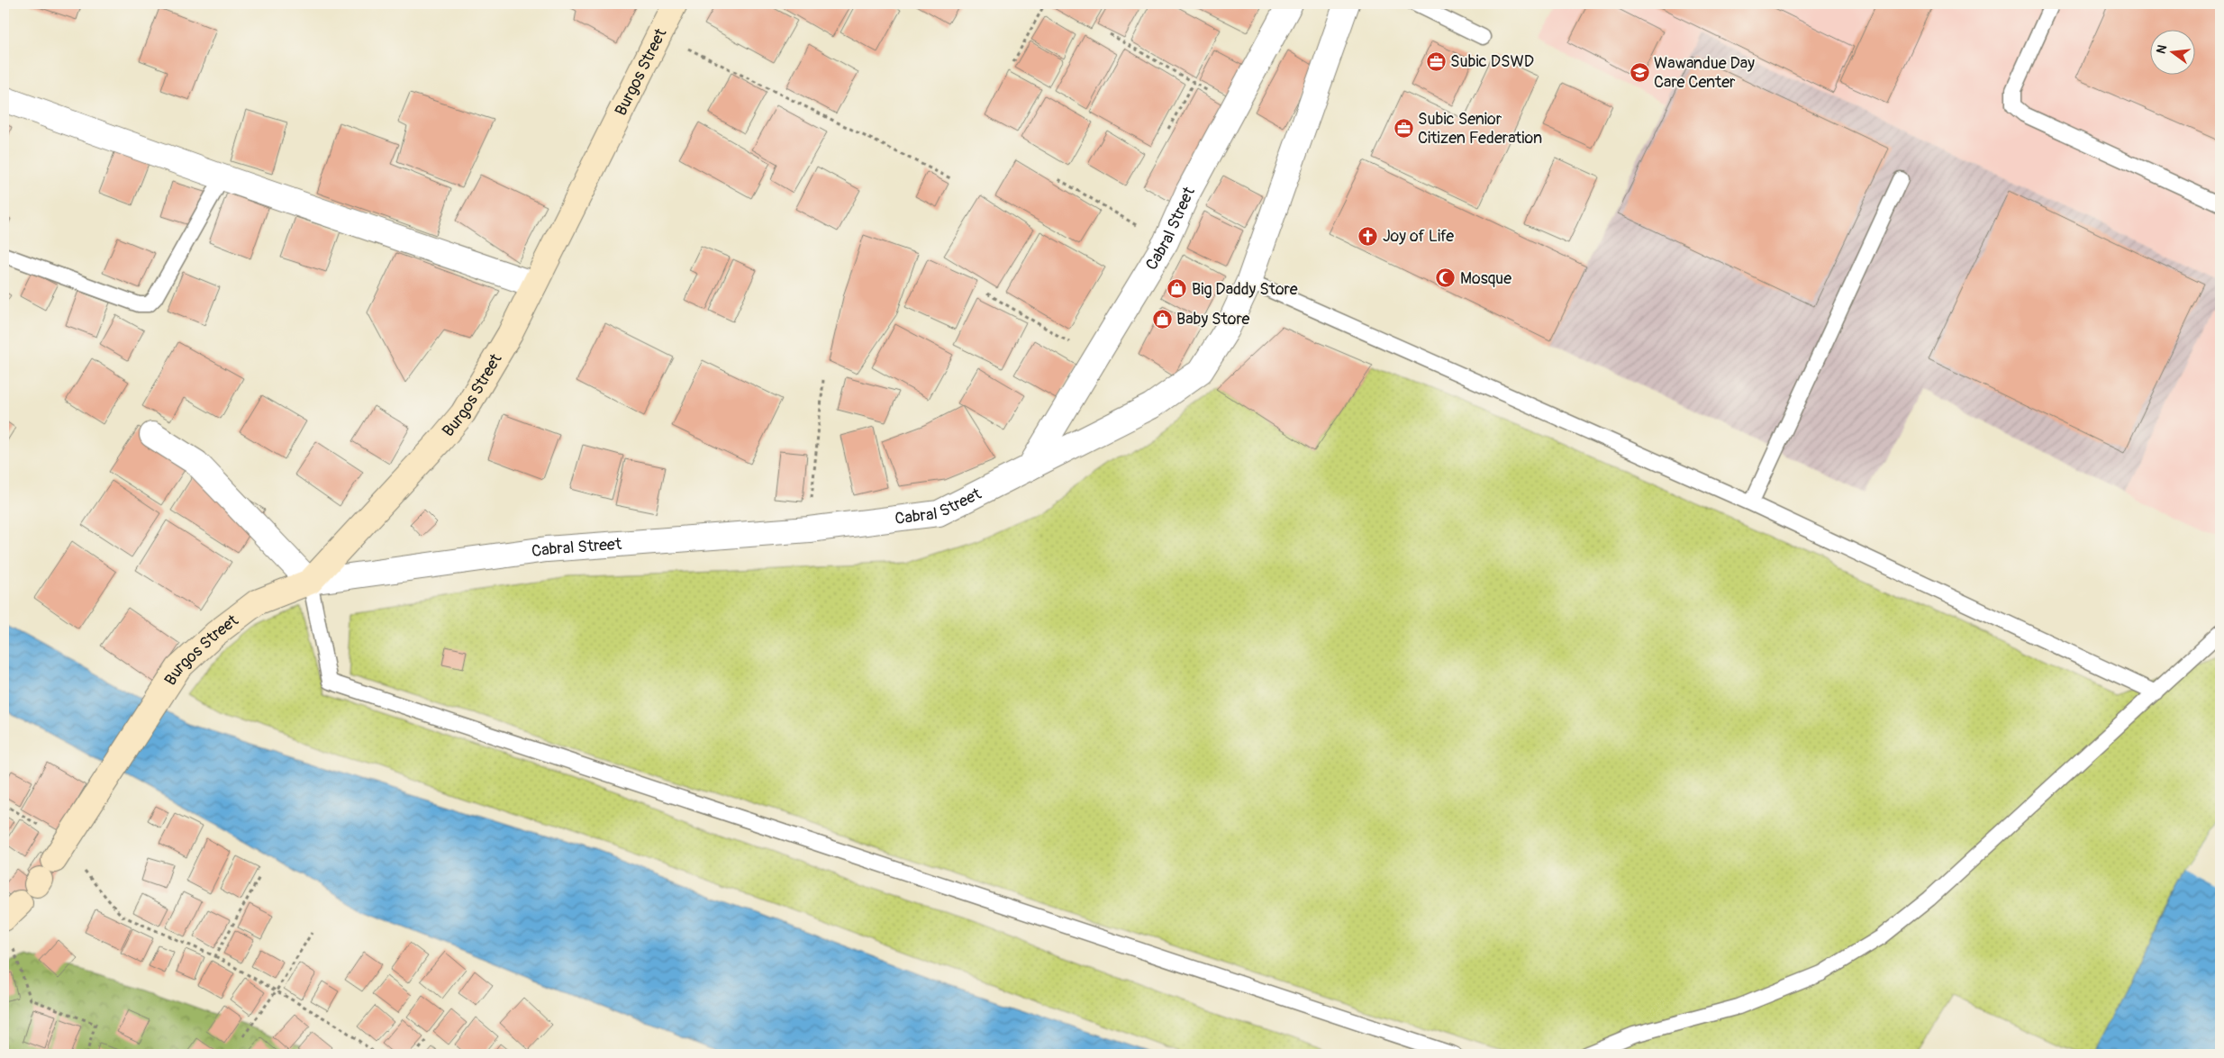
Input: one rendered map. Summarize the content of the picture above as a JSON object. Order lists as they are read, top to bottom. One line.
{"streets":{"street":["Burgos Street","Cabral Street"]},"crossings":[["Burgos Street","Cabral Street"]],"places":{"office":["Subic DSWD","Subic Senior Citizen Federation"],"school or university":["Wawandue Day Care Center"],"church":["Joy of Life"],"mosque":["Mosque"],"shop":["Big Daddy Store","Baby Store"]},"north":"left"}
